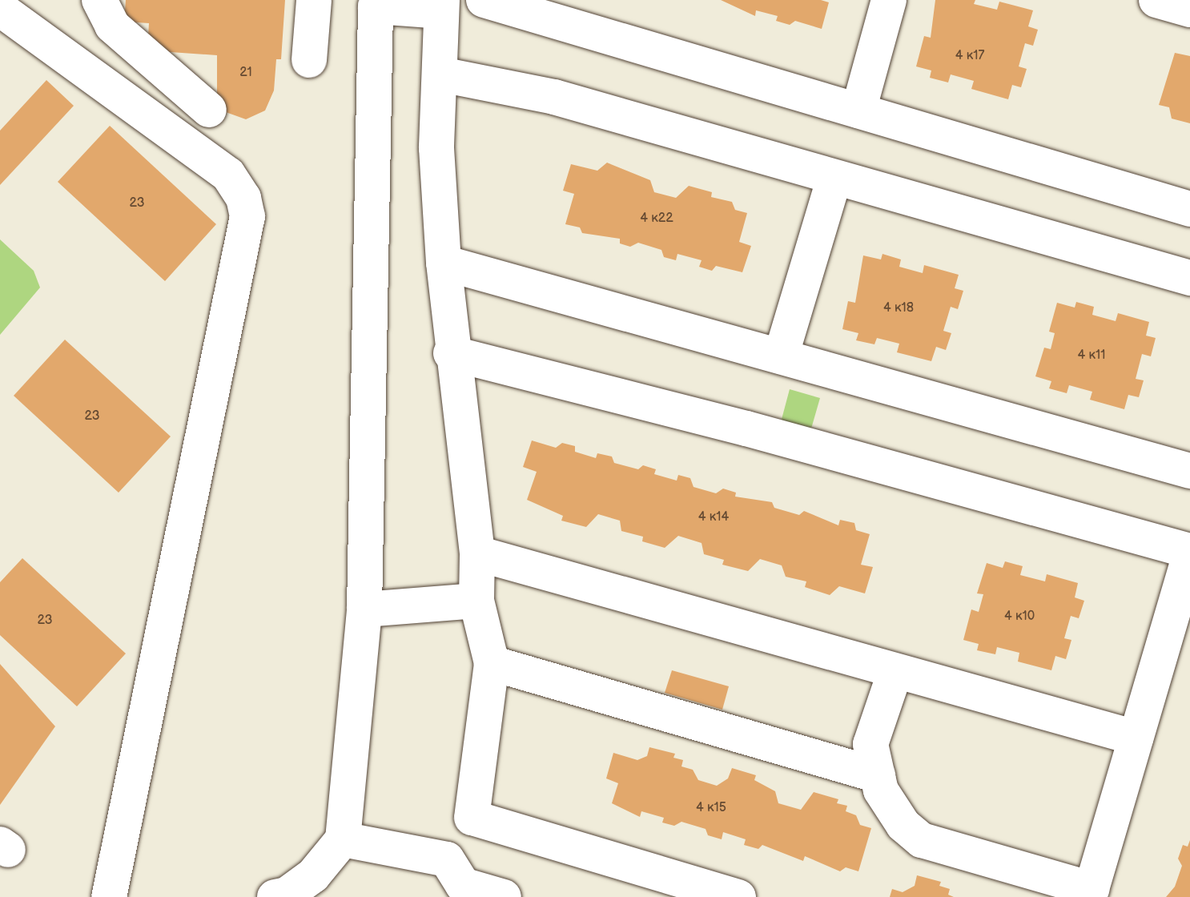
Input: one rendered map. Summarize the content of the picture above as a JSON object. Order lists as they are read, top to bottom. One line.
{"house_numbers":["4 к17","21","23","4 к22","4 к18","4 к11","23","4 к14","4 к10","23","4 к15"]}
